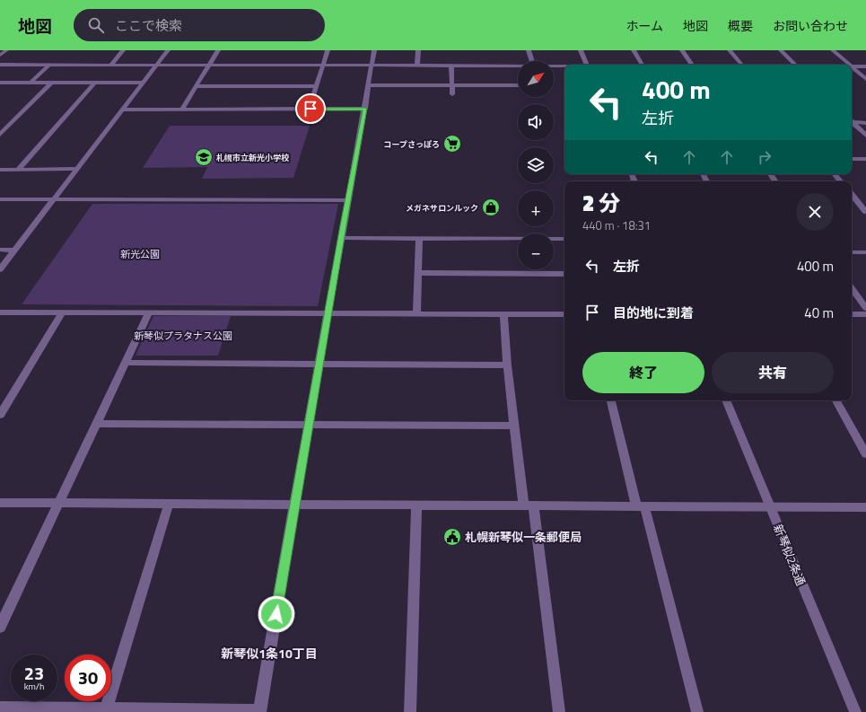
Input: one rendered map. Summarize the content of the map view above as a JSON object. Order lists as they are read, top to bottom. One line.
{"streets":{"street":["新琴似2条通"]},"districts":["新琴似1条10丁目"],"parks":["新光公園","新琴似プラタナス公園"],"places":{"supermarket":["コープさっぽろ"],"school or university":["札幌市立新光小学校"],"shop":["メガネサロンルック"],"public building":["札幌新琴似一条郵便局"]},"north":"top right","page":{"header":"地図","search":"ここで検索","nav":["ホーム","地図","概要","お問い合わせ"],"map_buttons":["+","−"],"turn":["400 m","左折"],"heading":["2 分","440 m · 18:31"],"list":[{"name":"左折","value":"400 m"},{"name":"目的地に到着","value":"40 m"}],"buttons":["終了","共有"],"speed":"23 km/h","limit":"30"}}
